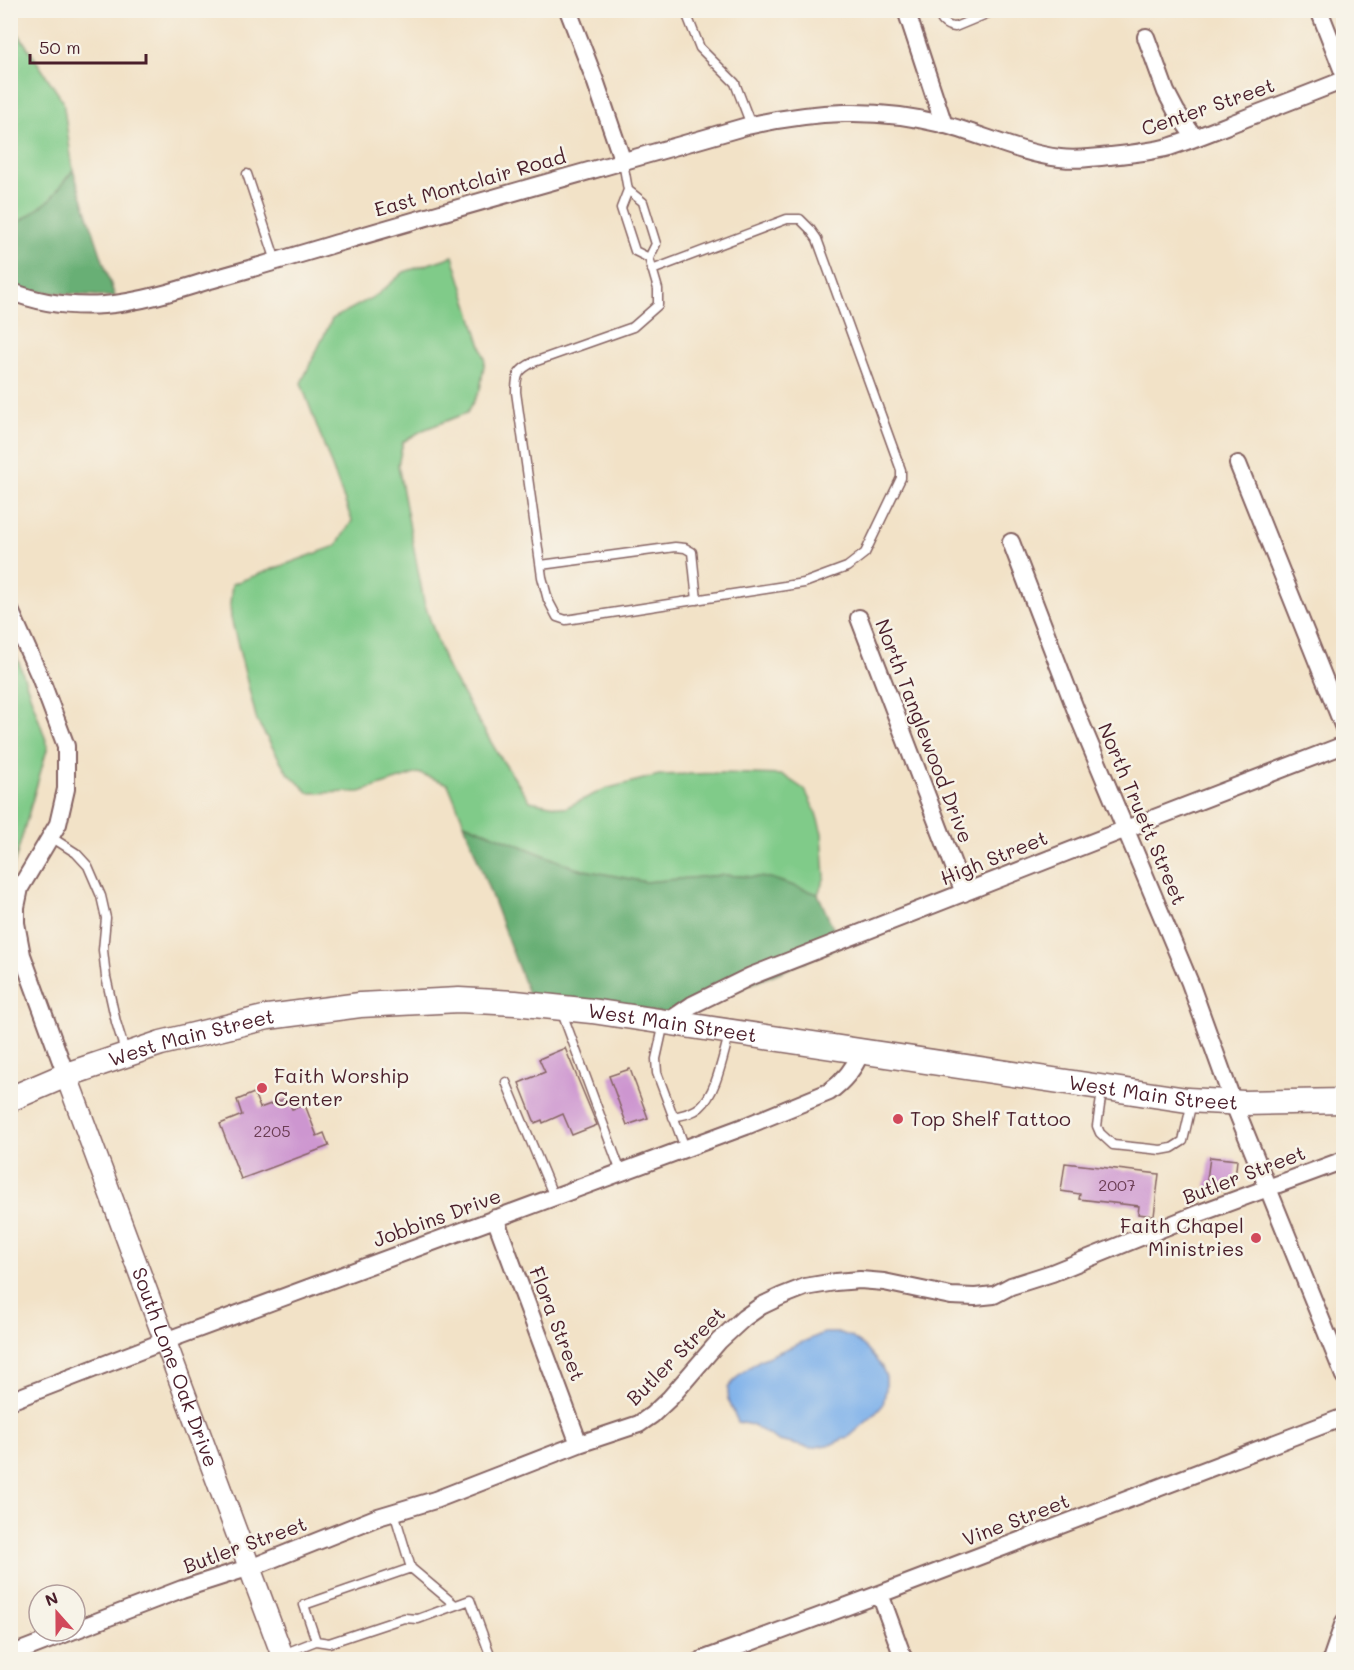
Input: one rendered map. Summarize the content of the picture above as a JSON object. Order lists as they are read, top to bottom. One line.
{"streets":{"main road":["West Main Street"],"street":["Center Street","East Montclair Road","North Tanglewood Drive","North Truett Street","High Street","Butler Street","Jobbins Drive","Flora Street","South Lone Oak Drive","Vine Street"]},"crossings":[["Center Street","East Montclair Road"],["North Tanglewood Drive","High Street"],["North Truett Street","High Street"],["North Truett Street","West Main Street"],["North Truett Street","Butler Street"],["High Street","West Main Street"],["West Main Street","Jobbins Drive"],["West Main Street","South Lone Oak Drive"],["Butler Street","Flora Street"],["Butler Street","South Lone Oak Drive"],["Jobbins Drive","Flora Street"],["Jobbins Drive","South Lone Oak Drive"]],"places":["Faith Worship Center","Top Shelf Tattoo","Faith Chapel Ministries"],"house_numbers":["2205","2007"],"scale_bar":"50 m","north":"top"}
